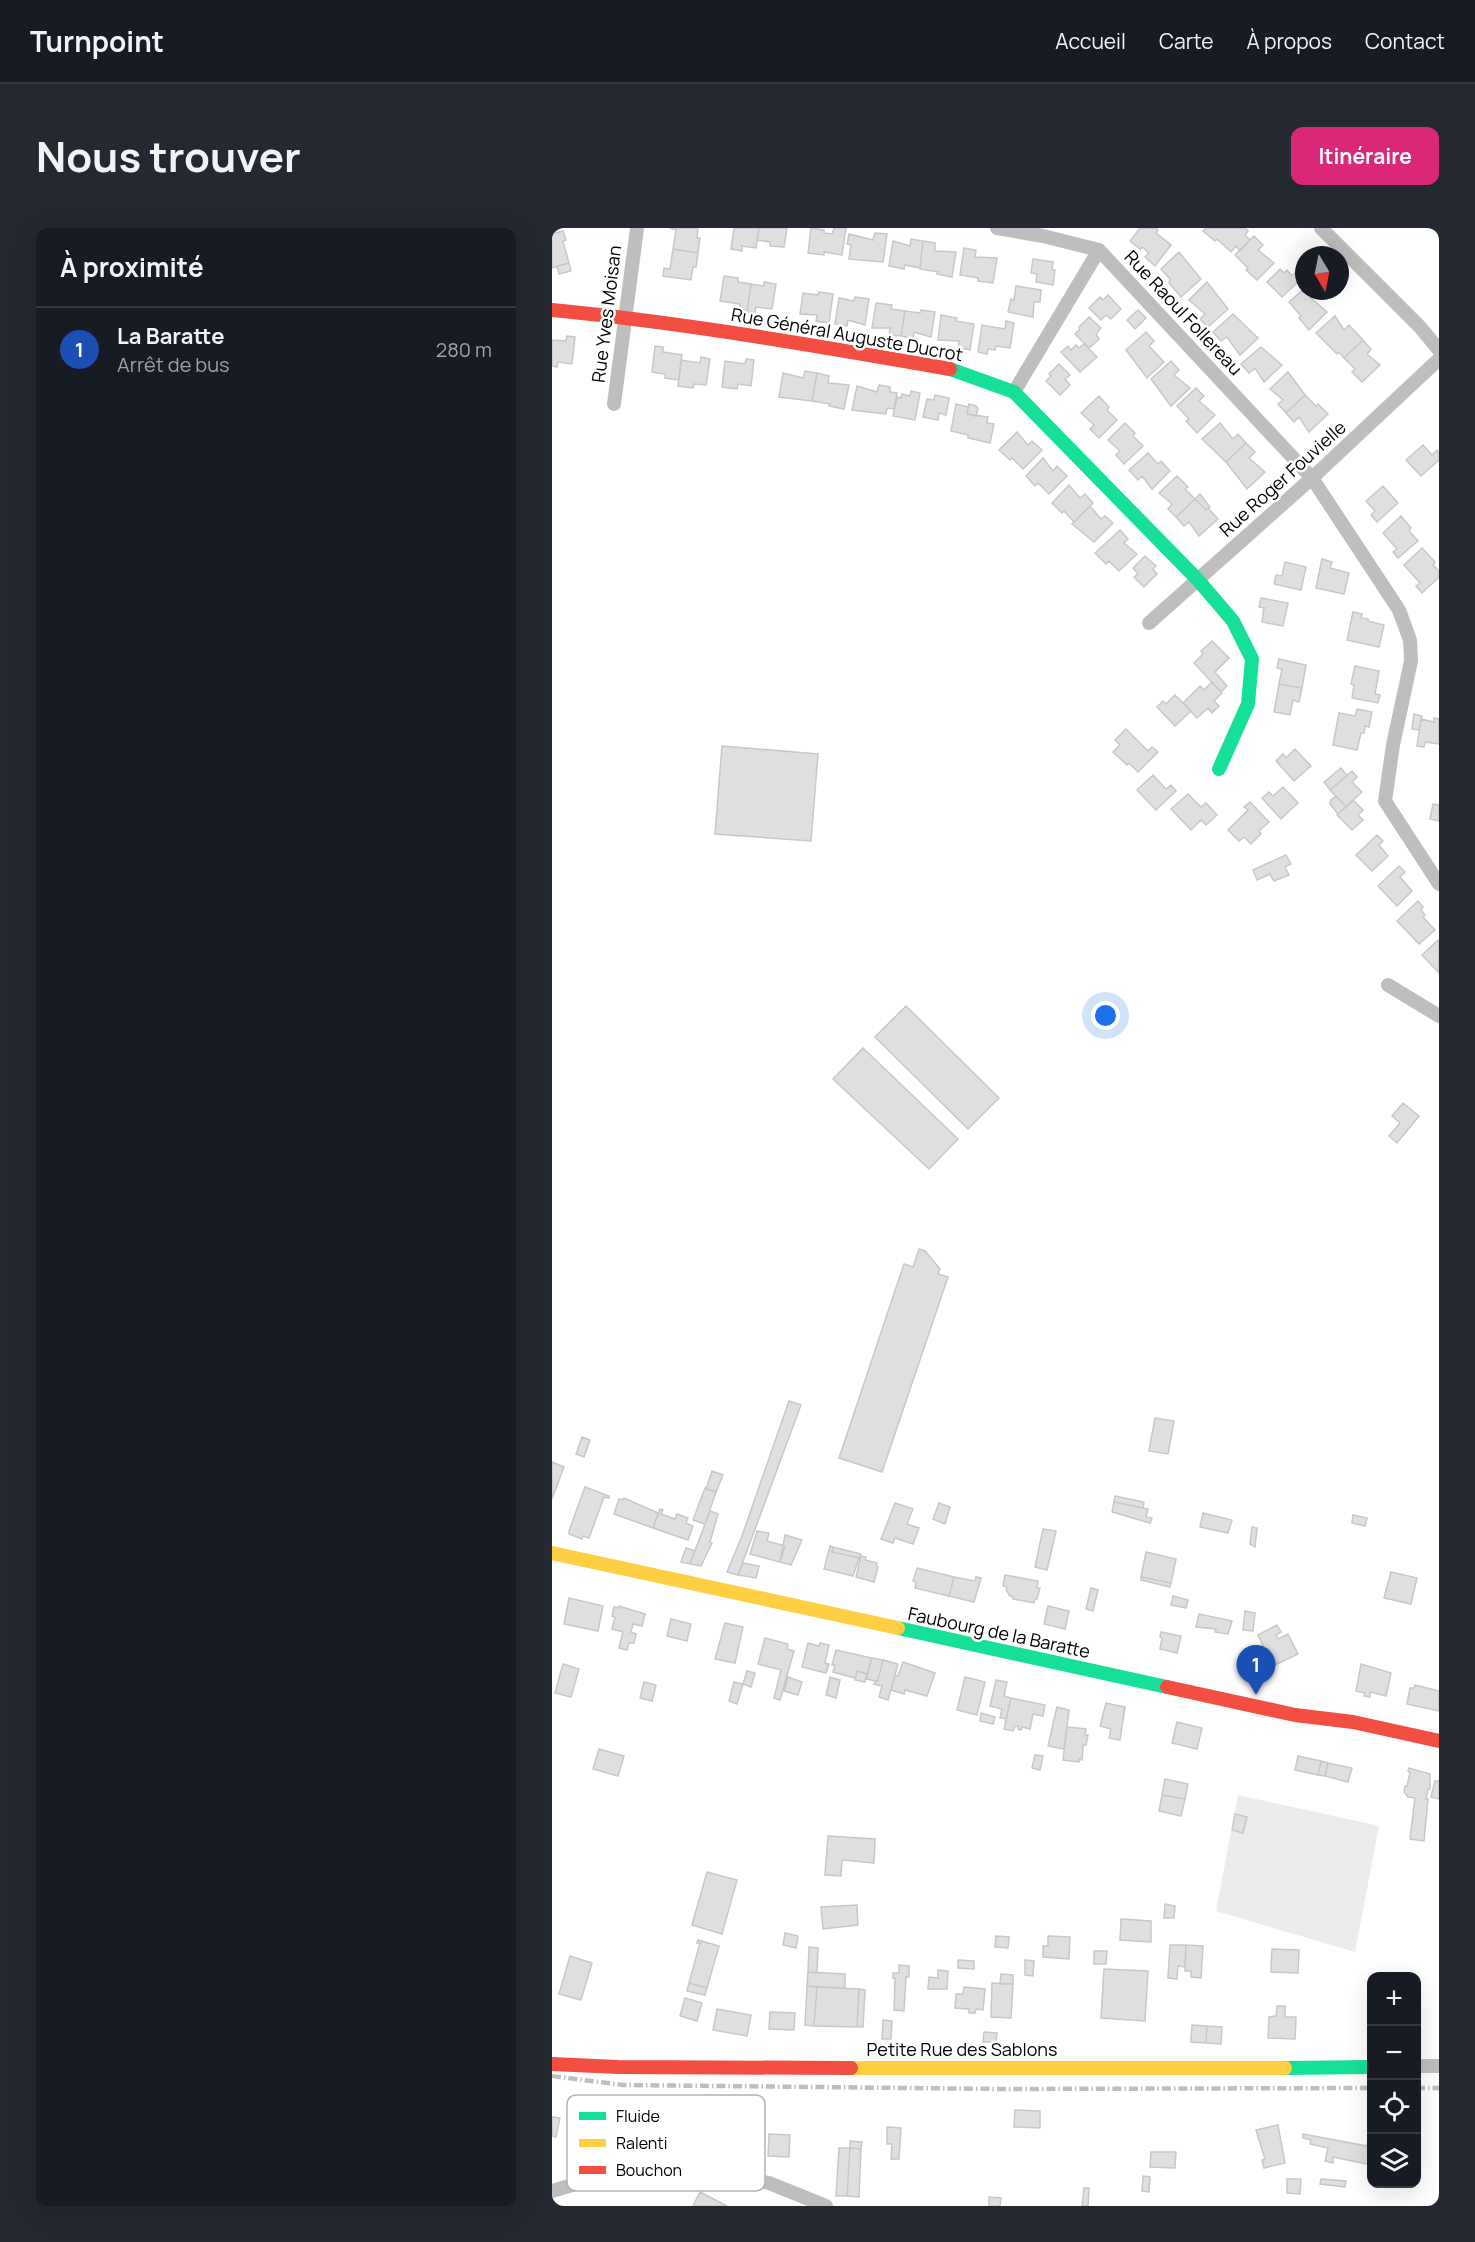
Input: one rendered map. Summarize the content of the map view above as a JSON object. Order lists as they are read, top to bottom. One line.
{"streets":{"street":["Rue Raoul Follereau","Rue Yves Moisan","Rue Général Auguste Ducrot","Rue Roger Fouvielle","Faubourg de la Baratte","Petite Rue des Sablons"]},"crossings":[["Rue Raoul Follereau","Rue Roger Fouvielle"],["Rue Yves Moisan","Rue Général Auguste Ducrot"],["Rue Général Auguste Ducrot","Rue Roger Fouvielle"]],"legend":["Fluide","Ralenti","Bouchon"],"north":"bottom","page":{"header":"Turnpoint","nav":["Accueil","Carte","À propos","Contact"],"title":"Nous trouver","buttons":"Itinéraire","heading":"À proximité","list":[{"mark":"1","name":"La Baratte","note":"Arrêt de bus","value":"280 m"}],"pins":"1","map_buttons":["+","−"]}}
